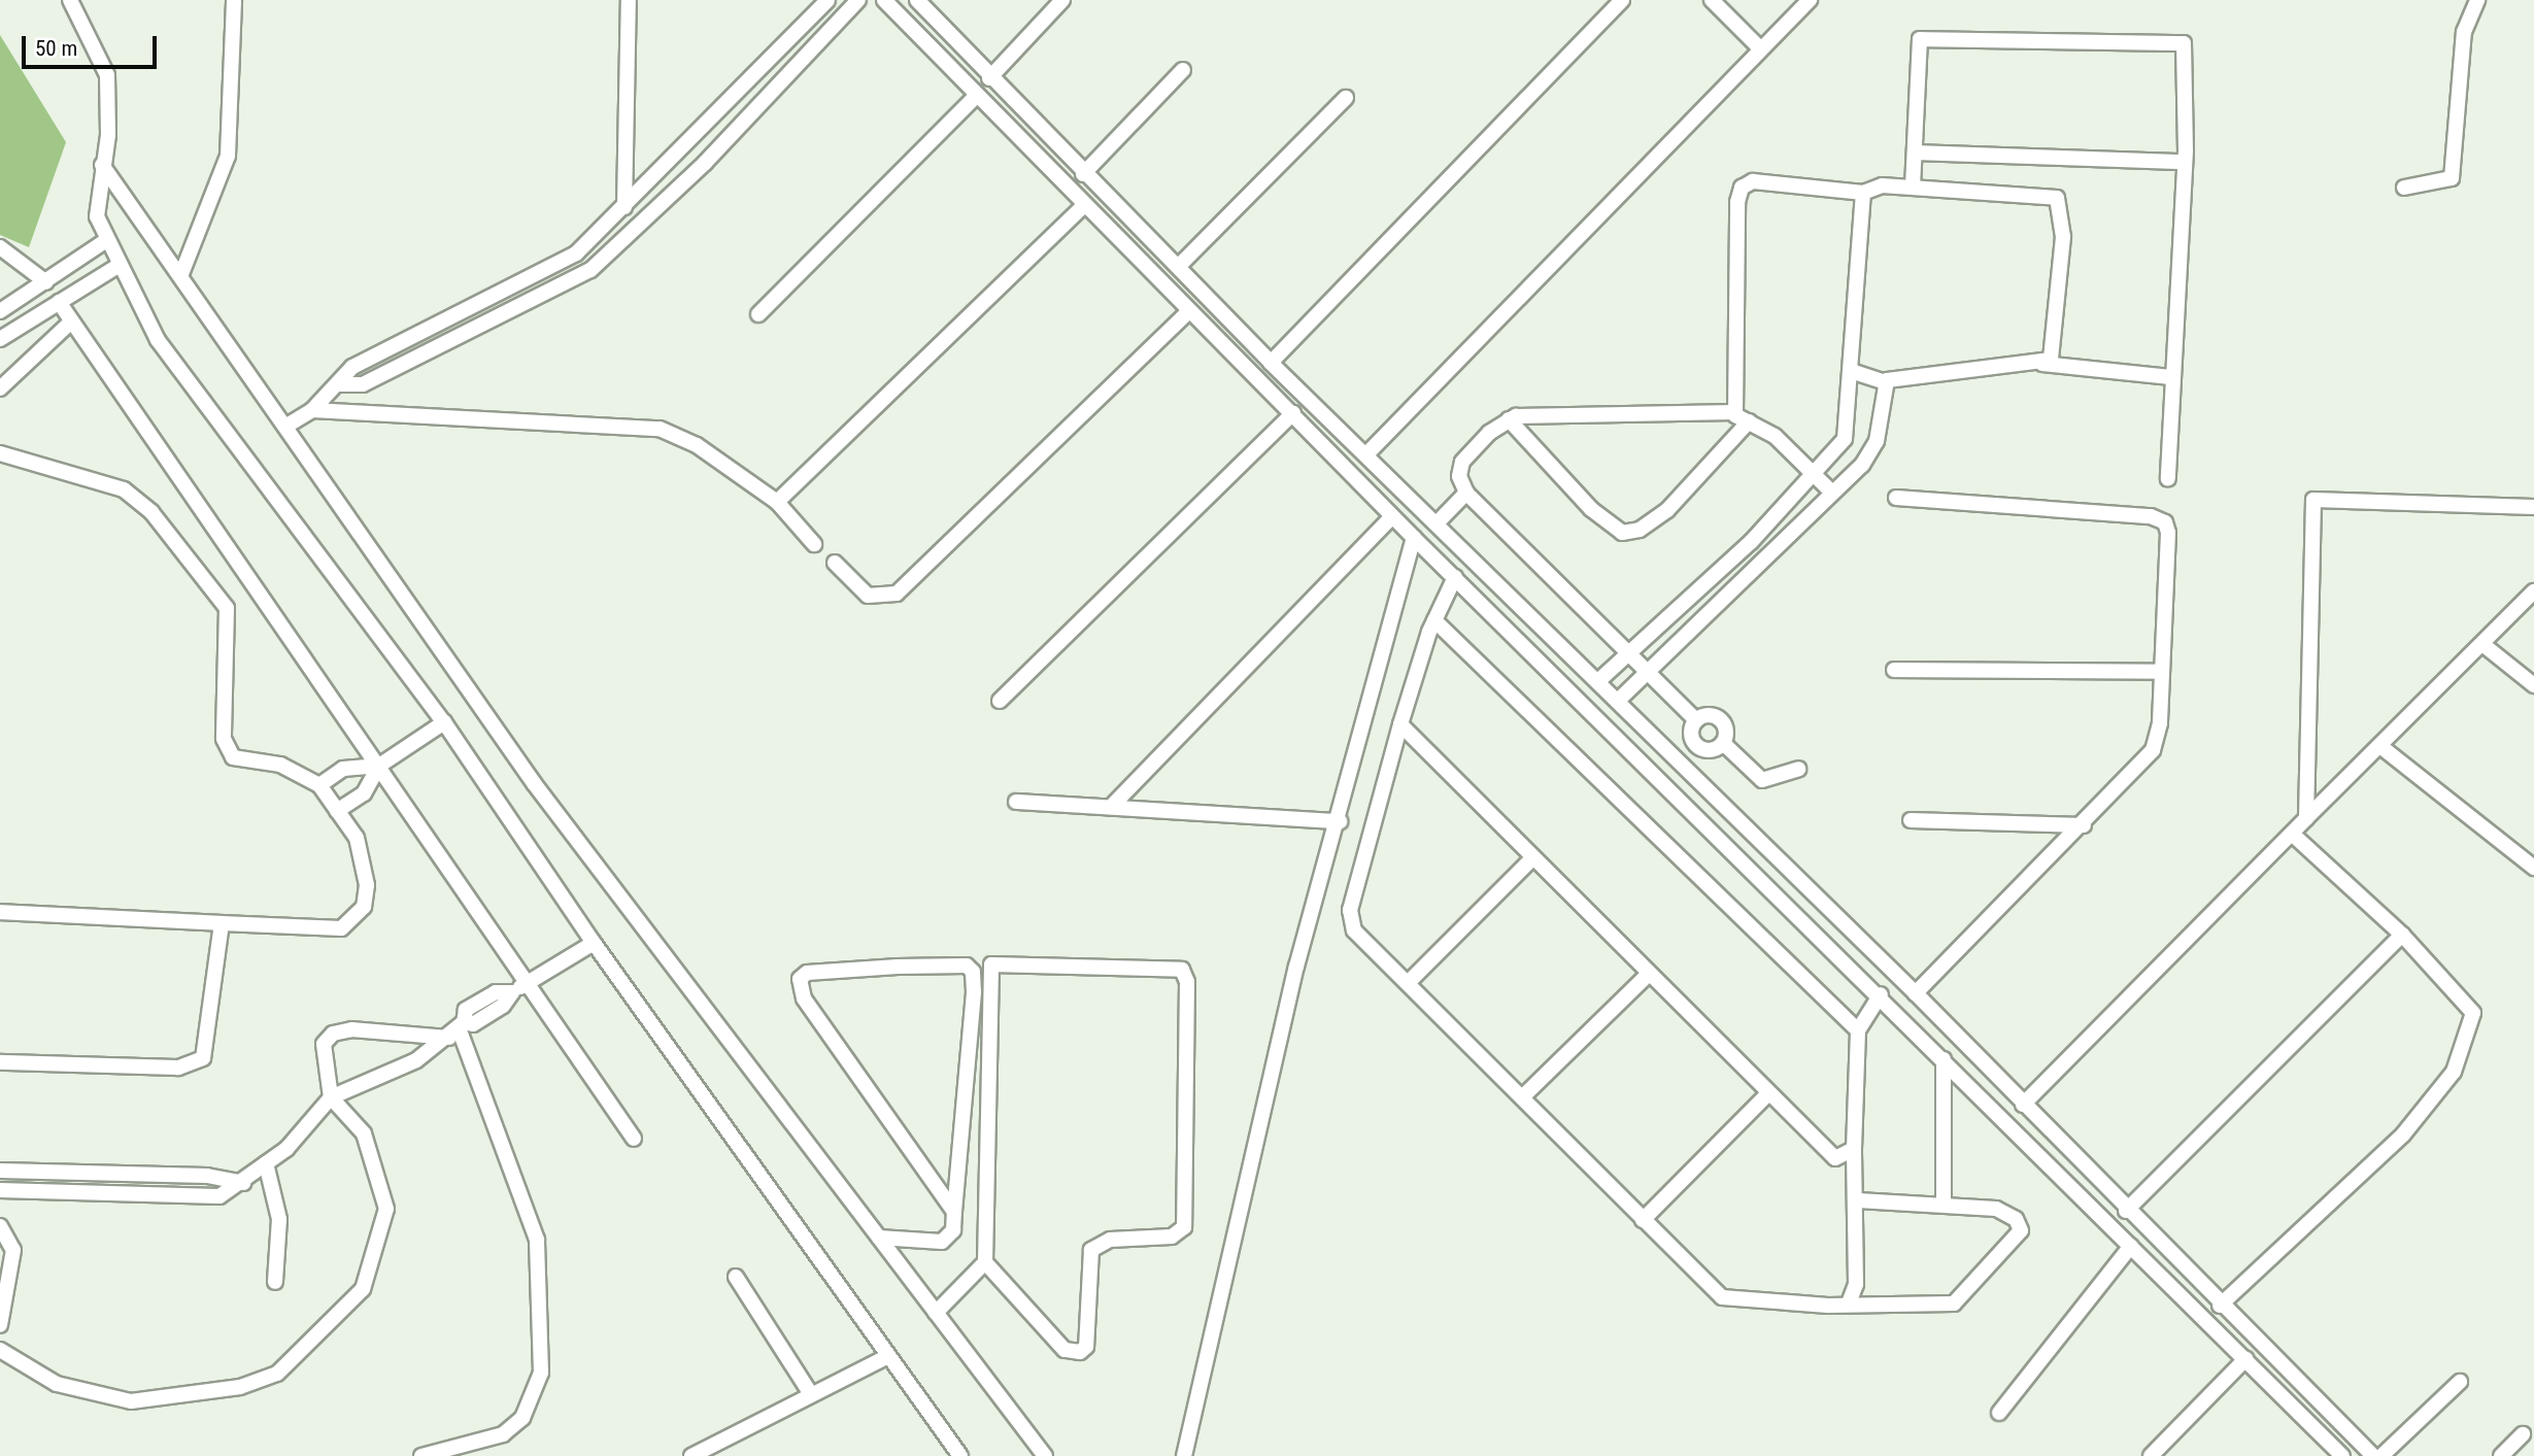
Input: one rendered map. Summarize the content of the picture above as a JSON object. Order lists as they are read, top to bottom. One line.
{"scale_bar":"50 m"}
